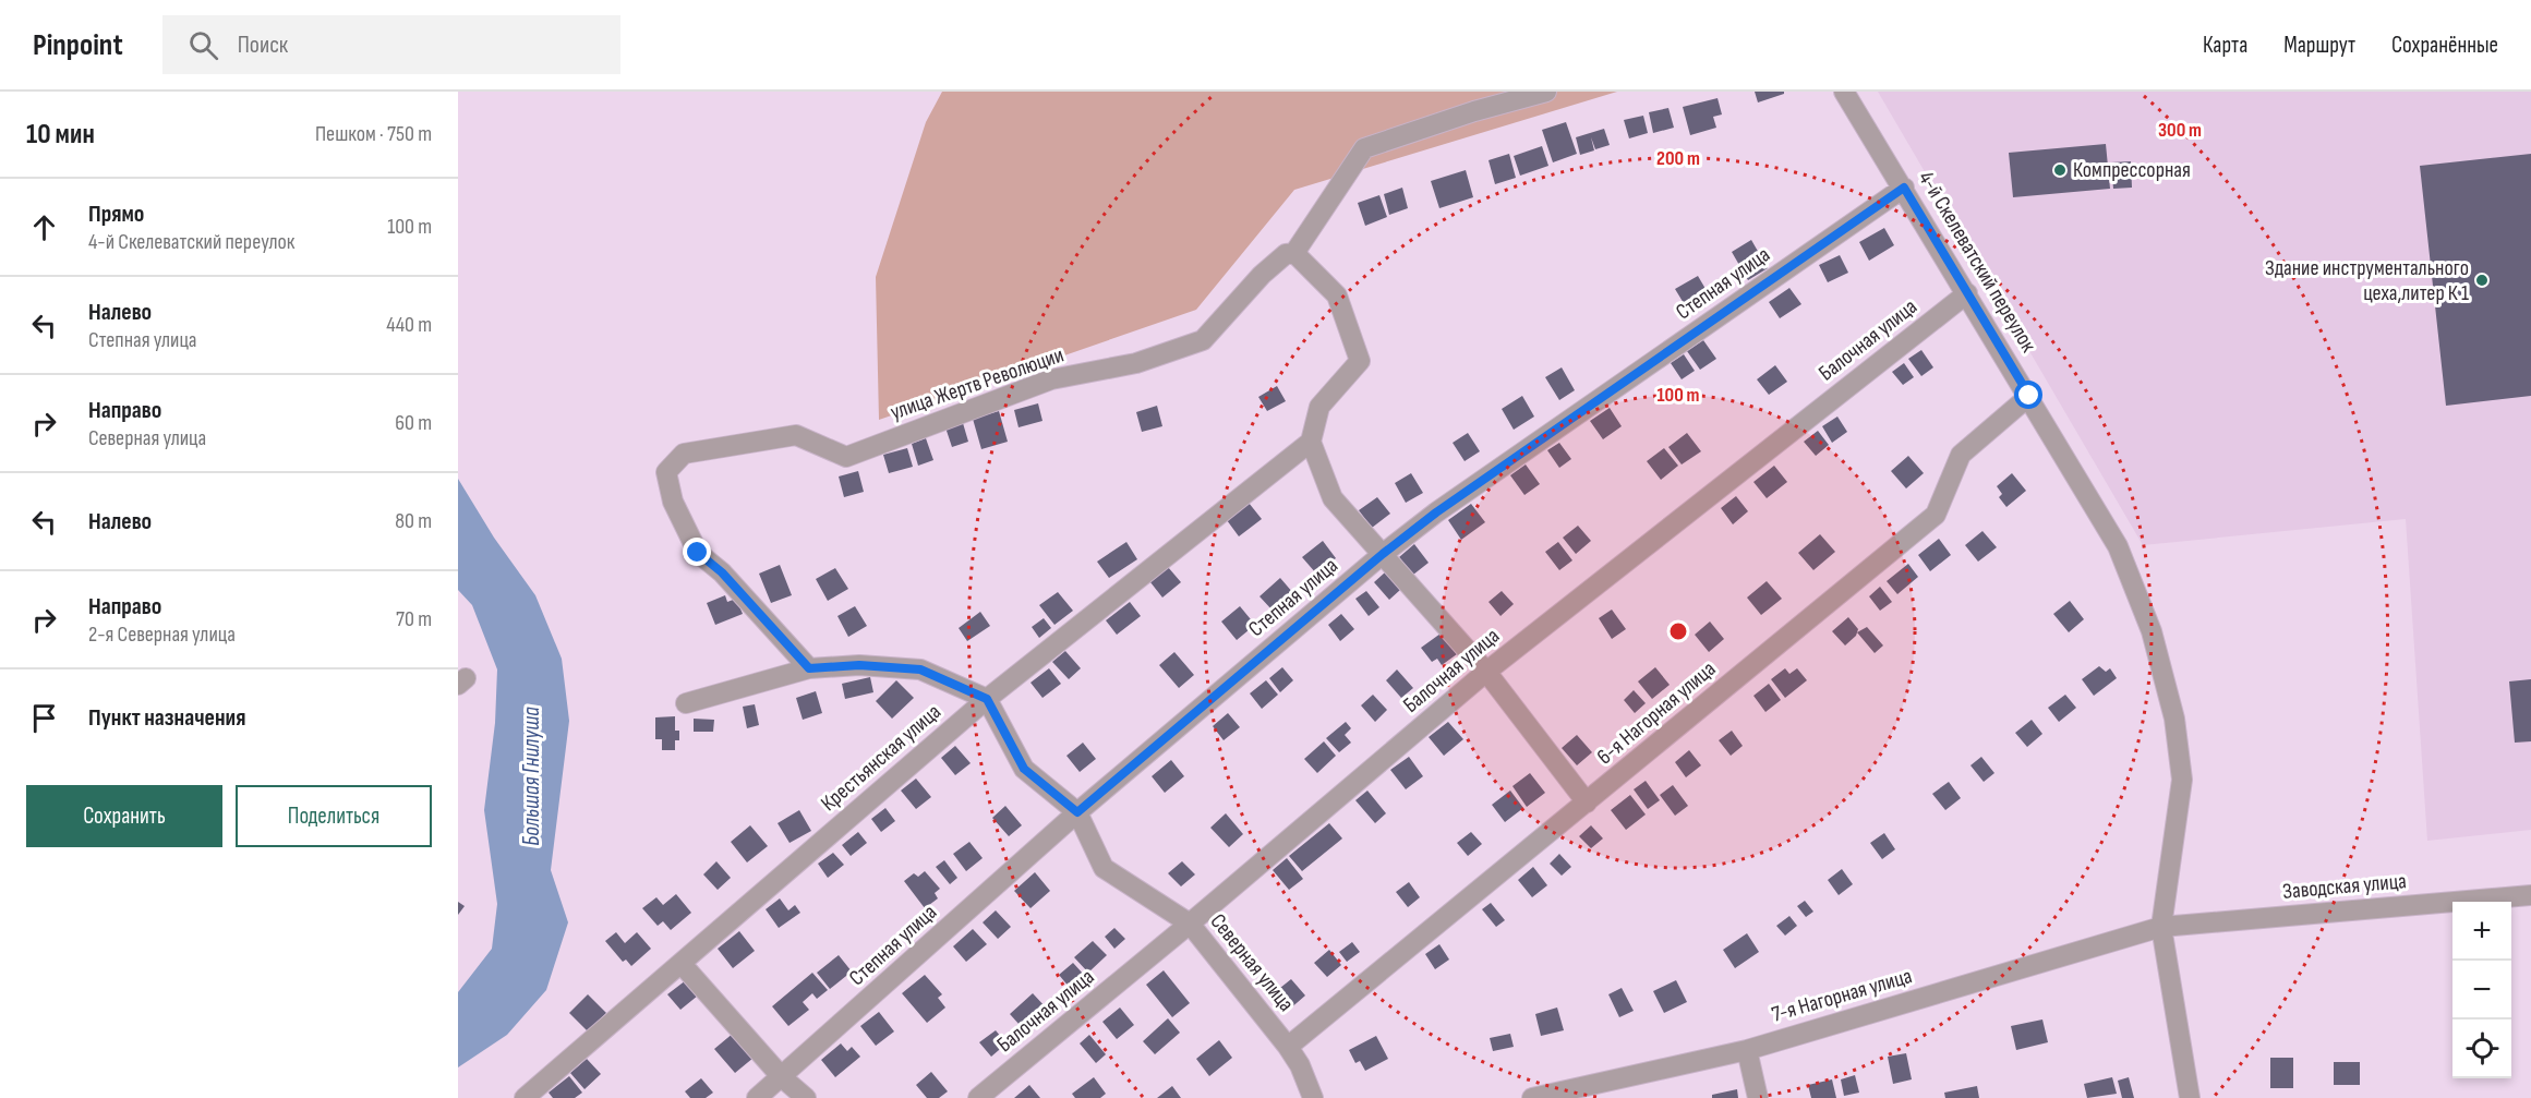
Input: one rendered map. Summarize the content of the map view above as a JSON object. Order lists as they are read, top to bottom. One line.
{"streets":{"street":["4-й Скелеватский переулок","Степная улица","Балочная улица","улица Жертв Революции","6-я Нагорная улица","Крестьянская улица","Заводская улица","Северная улица","7-я Нагорная улица"]},"crossings":[["4-й Скелеватский переулок","Степная улица"],["4-й Скелеватский переулок","Балочная улица"],["4-й Скелеватский переулок","6-я Нагорная улица"],["4-й Скелеватский переулок","Заводская улица"],["4-й Скелеватский переулок","7-я Нагорная улица"],["Степная улица","Северная улица"],["Балочная улица","Северная улица"],["6-я Нагорная улица","Северная улица"],["Крестьянская улица","Северная улица"],["Заводская улица","7-я Нагорная улица"]],"water":["Большая Гнилуша"],"places":["Компрессорная","Здание инструментального цеха,литер К 1"],"page":{"header":"Pinpoint","search":"Поиск","nav":["Карта","Маршрут","Сохранённые"],"heading":["10 мин","Пешком · 750 m"],"list":[["Прямо","4-й Скелеватский переулок","100 m"],["Налево","Степная улица","440 m"],["Направо","Северная улица","60 m"],["Налево","80 m"],["Направо","2-я Северная улица","70 m"],"Пункт назначения"],"buttons":["Сохранить","Поделиться"],"map_buttons":["+","−"]},"rings":["300 m","200 m","100 m"]}
